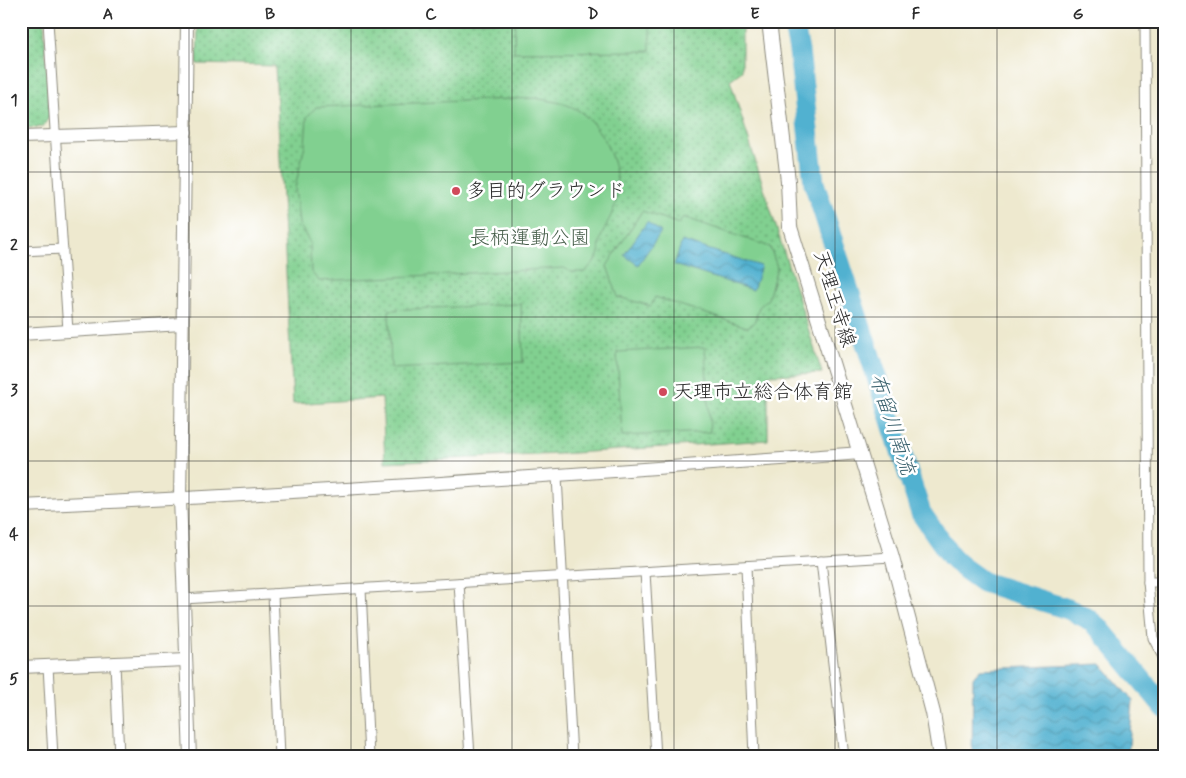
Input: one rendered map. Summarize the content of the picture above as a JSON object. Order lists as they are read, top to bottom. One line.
{"streets":{"main road":["天理王寺線"]},"water":["布留川南流"],"parks":["長柄運動公園"],"places":["多目的グラウンド","天理市立総合体育館"],"grid":{"columns":["A","B","C","D","E","F","G"],"rows":["1","2","3","4","5"]}}
